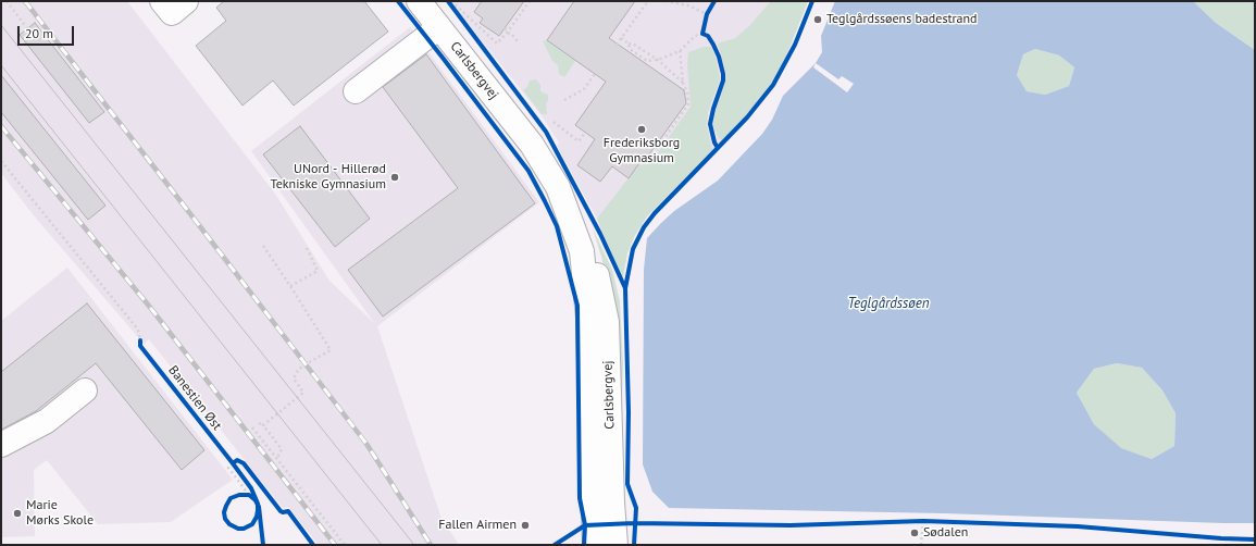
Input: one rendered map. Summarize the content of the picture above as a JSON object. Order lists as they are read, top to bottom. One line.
{"streets":{"street":["Carlsbergvej"],"cycle path":["Banestien Øst"]},"water":["Teglgårdssøen"],"places":["Teglgårdssøens badestrand","Frederiksborg Gymnasium","UNord - Hillerød Tekniske Gymnasium","Marie Mørks Skole","Fallen Airmen","Sødalen"],"scale_bar":"20 m"}
